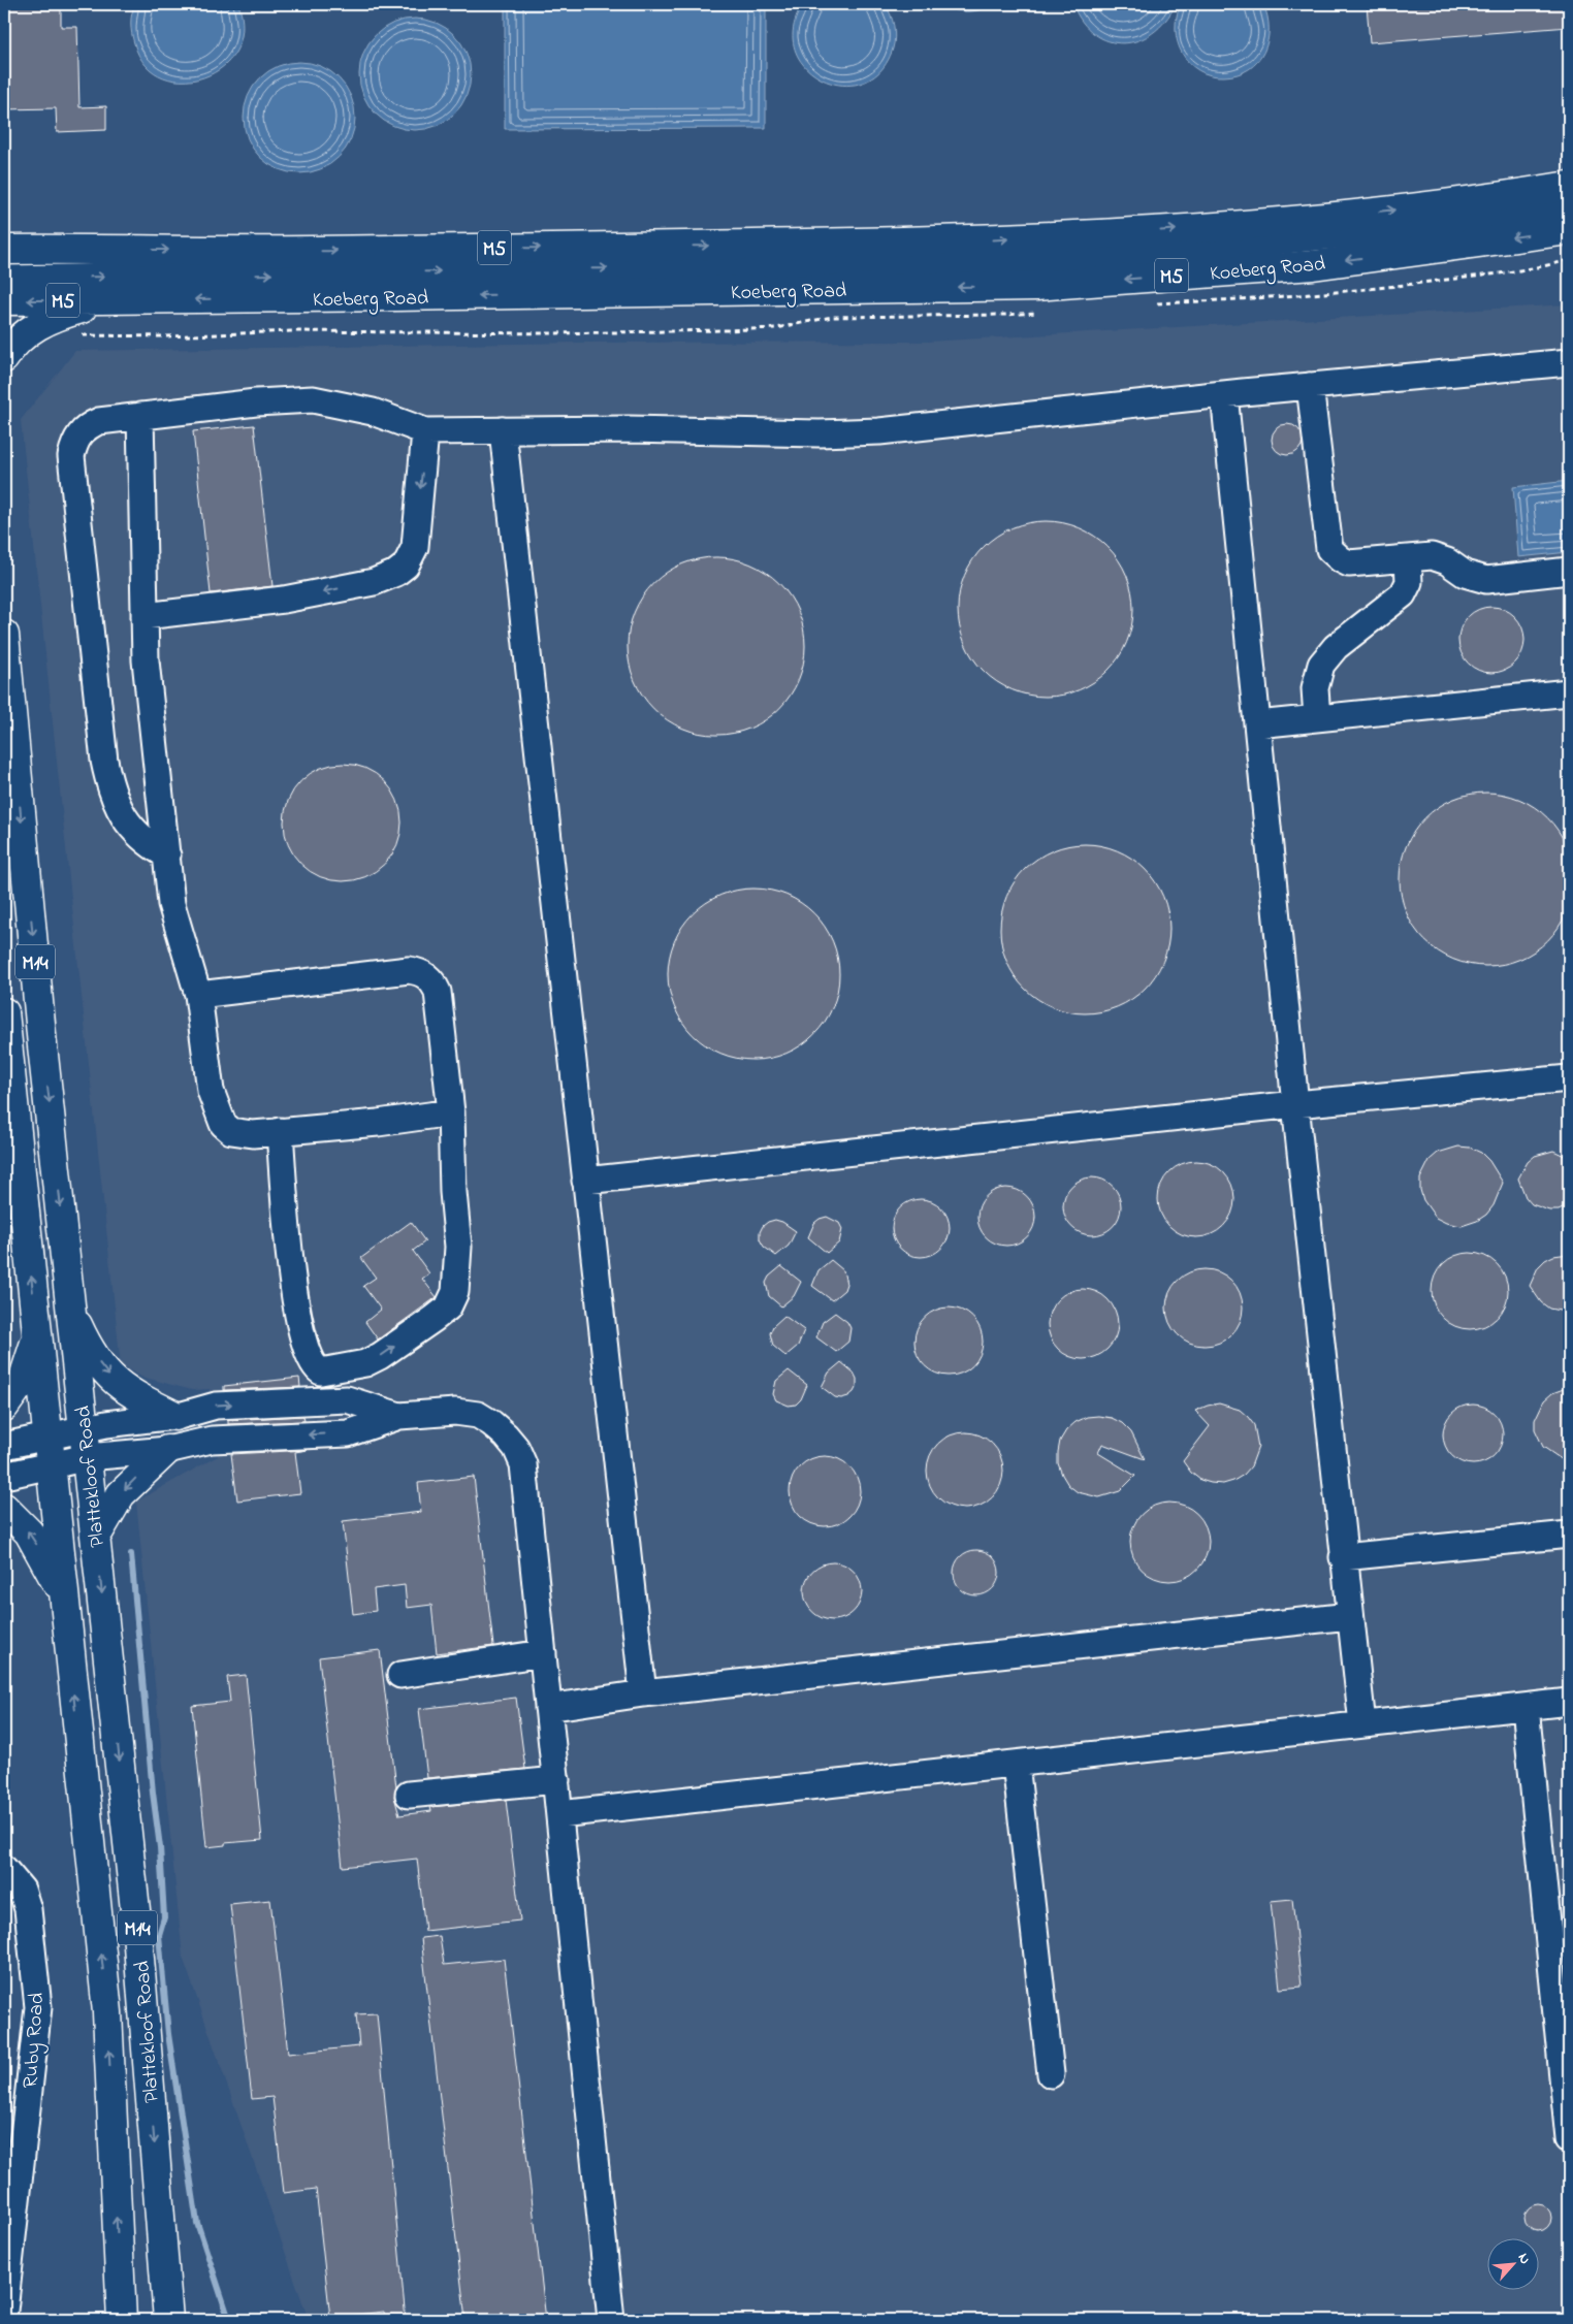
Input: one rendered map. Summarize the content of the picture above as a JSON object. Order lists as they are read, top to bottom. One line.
{"streets":{"main road":["M5","Koeberg Road","M14","Plattekloof Road"],"street":["Ruby Road"]},"north":"top right"}
